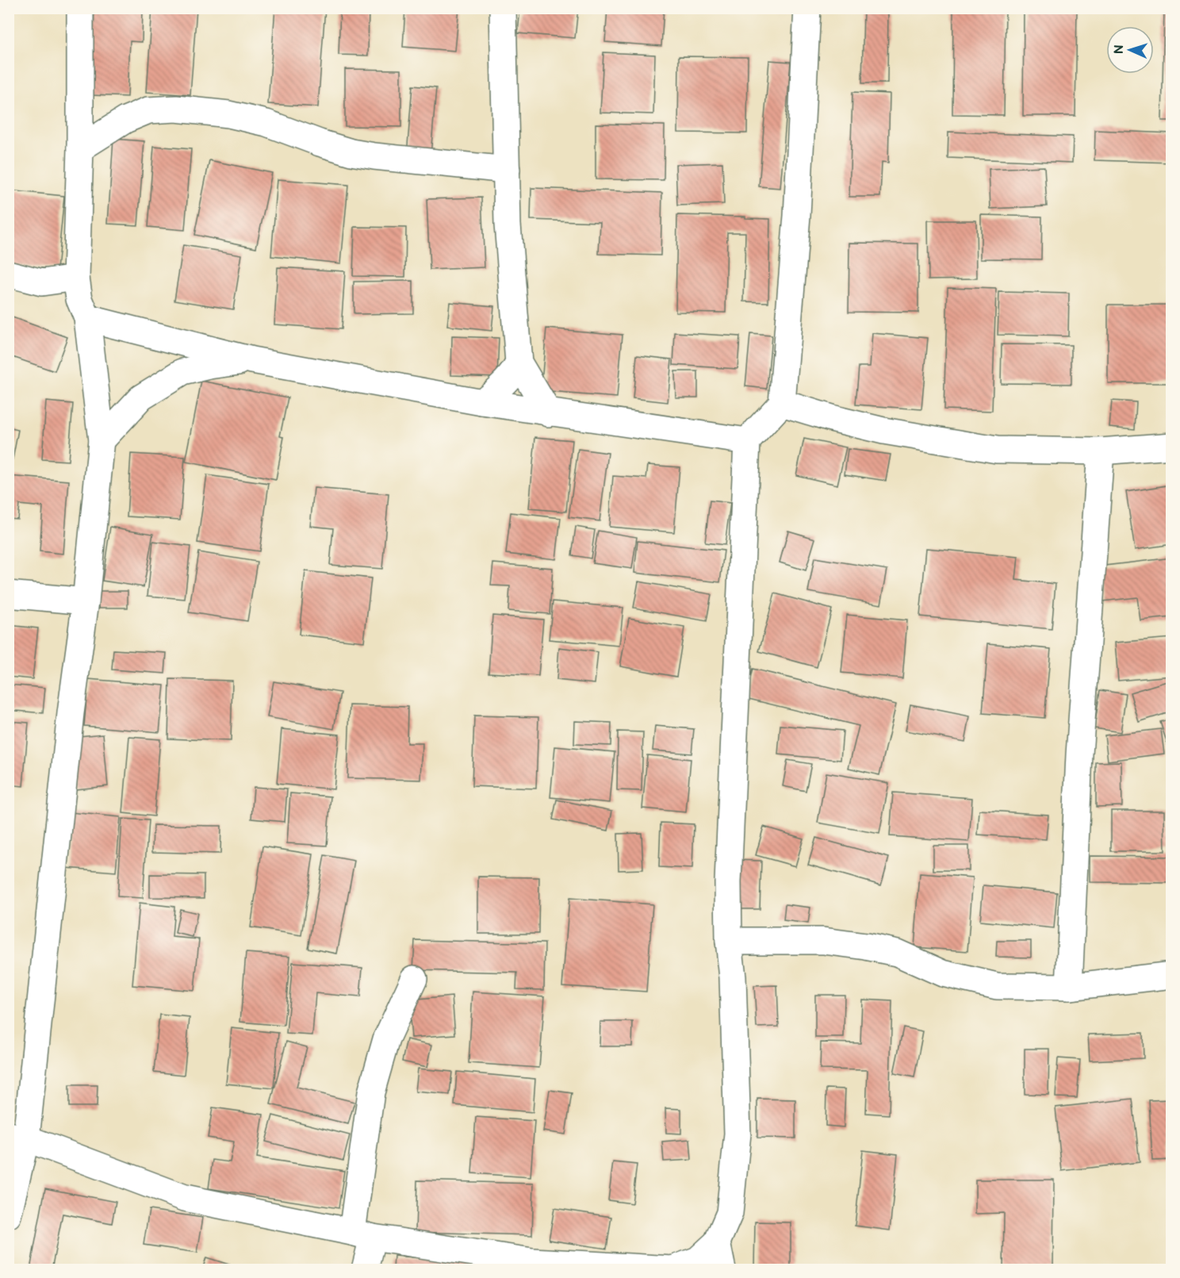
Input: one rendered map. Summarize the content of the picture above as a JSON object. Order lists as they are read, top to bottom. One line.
{"north":"left"}
